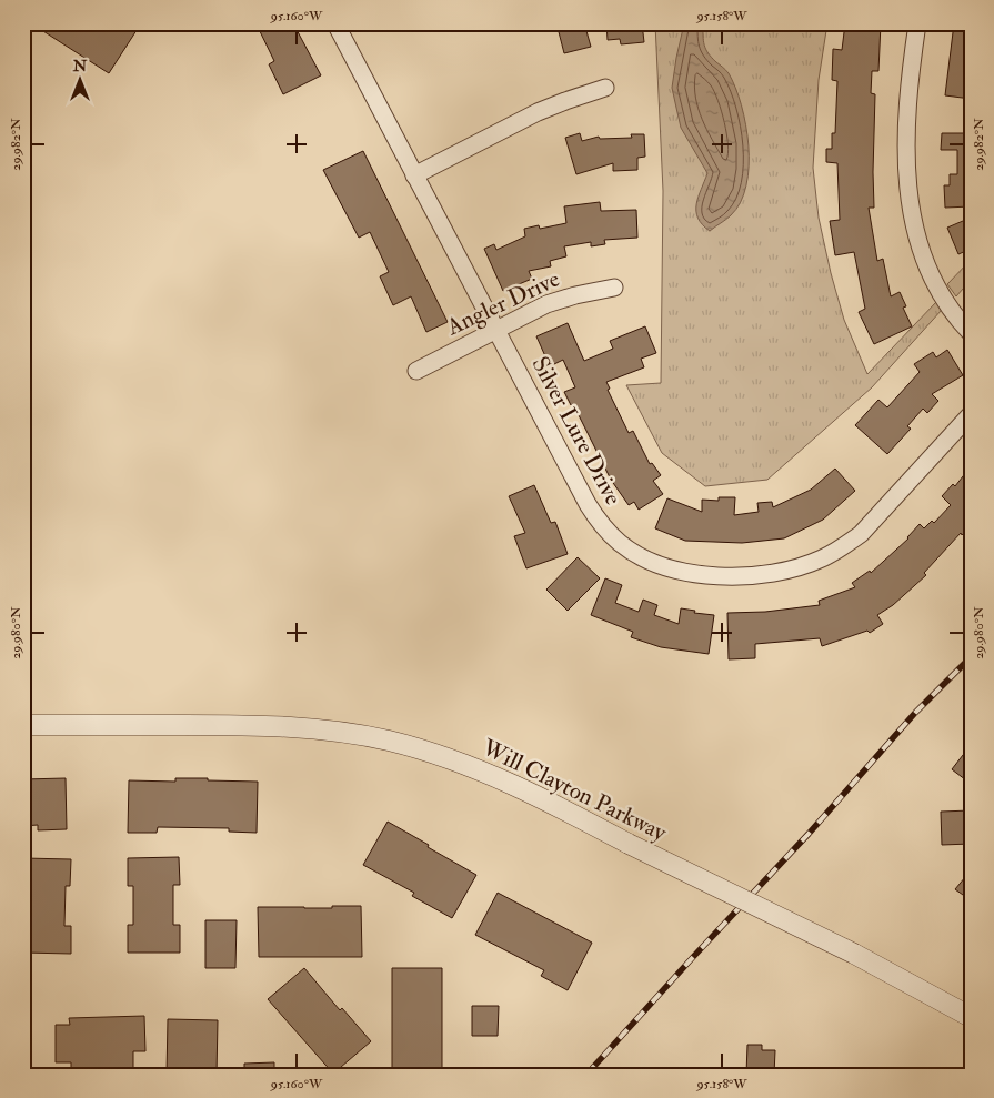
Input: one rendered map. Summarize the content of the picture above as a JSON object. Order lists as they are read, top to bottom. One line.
{"streets":{"street":["Angler Drive","Silver Lure Drive","Will Clayton Parkway"]},"crossings":[["Angler Drive","Silver Lure Drive"]],"north":"top","coordinates":["95.160°W","95.158°W","29.982°N","29.980°N"]}
